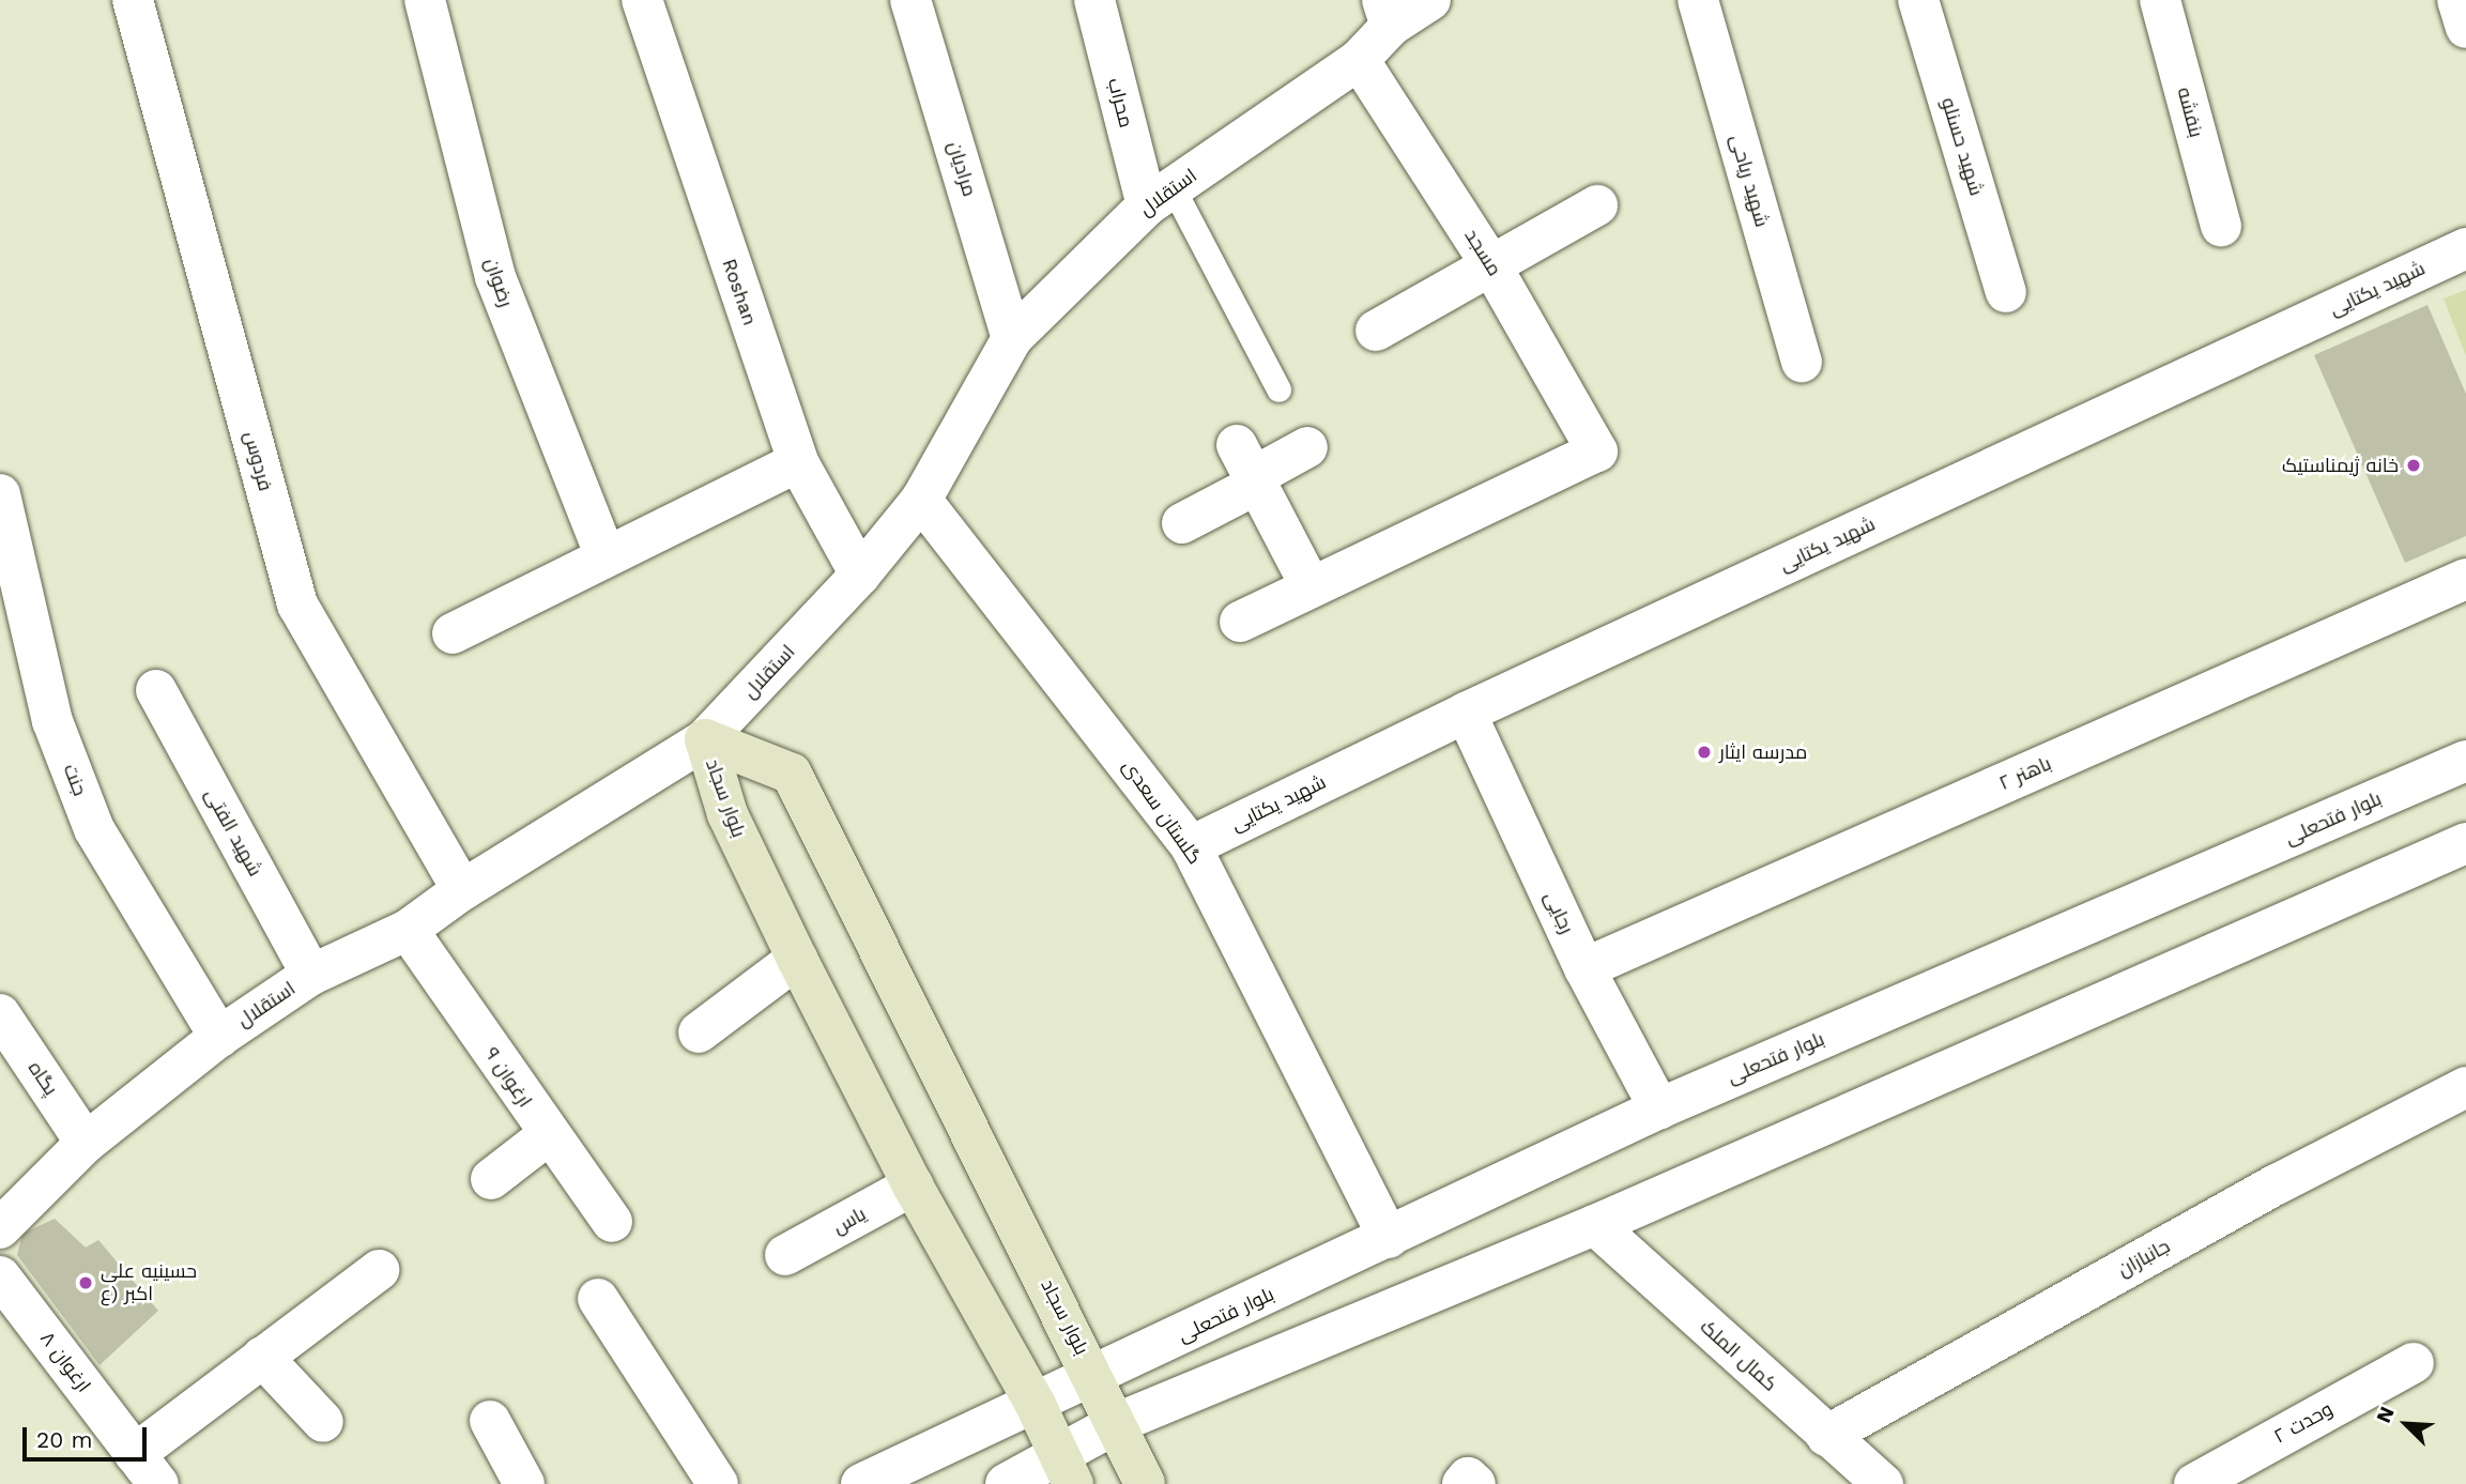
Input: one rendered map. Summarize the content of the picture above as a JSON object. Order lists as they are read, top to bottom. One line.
{"streets":{"main road":["بلوار سجاد"],"street":["محراب","بنفشه","شهید حسنلو","مرادیان","شهید ریاحی","استقلال","مسجد","رضوان","شهید یکتایی","Roshan","فردوس","باهنر ۲","جنت","گلستان سعدی","بلوار فتحعلی","شهید الفتی","رجایی","ارغوان ۹","پگاه","یاس","جانبازان","کمال الملک","ارغوان ۸","وحدت ۲"]},"crossings":[["محراب","استقلال"],["مرادیان","استقلال"],["استقلال","مسجد"],["استقلال","Roshan"],["استقلال","فردوس"],["استقلال","جنت"],["استقلال","بلوار سجاد"],["استقلال","گلستان سعدی"],["استقلال","شهید الفتی"],["استقلال","ارغوان ۹"],["استقلال","پگاه"],["شهید یکتایی","گلستان سعدی"],["شهید یکتایی","رجایی"],["باهنر ۲","رجایی"],["بلوار سجاد","بلوار فتحعلی"],["بلوار سجاد","یاس"],["گلستان سعدی","بلوار فتحعلی"],["بلوار فتحعلی","رجایی"],["جانبازان","کمال الملک"]],"places":["خانه ژیمناستیک","مدرسه ایثار","حسینیه علی اکبر (ع"],"scale_bar":"20 m","north":"top left"}
